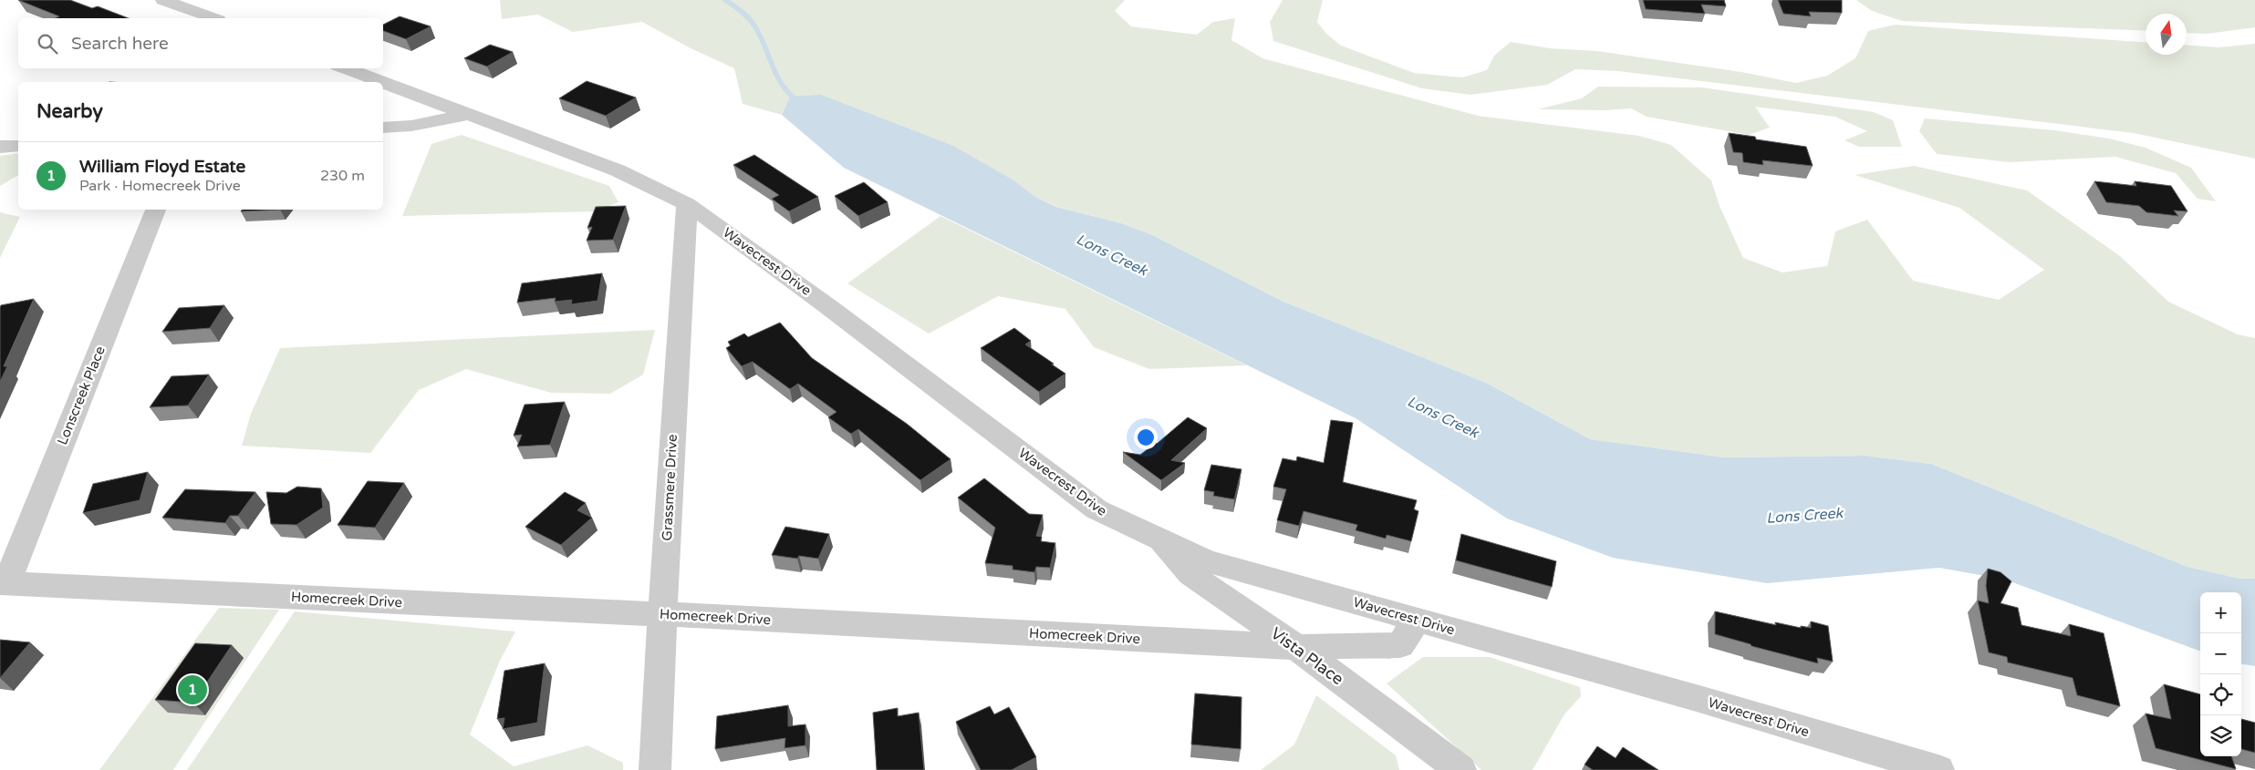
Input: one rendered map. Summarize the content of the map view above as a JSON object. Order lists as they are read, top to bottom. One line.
{"streets":{"street":["Wavecrest Drive","Lonscreek Place","Grassmere Drive","Homecreek Drive","Vista Place"]},"crossings":[["Wavecrest Drive","Grassmere Drive"],["Wavecrest Drive","Homecreek Drive"],["Wavecrest Drive","Vista Place"],["Lonscreek Place","Homecreek Drive"],["Grassmere Drive","Homecreek Drive"],["Homecreek Drive","Vista Place"]],"water":["Lons Creek"],"north":"top","page":{"search":"Search here","heading":"Nearby","list":[{"mark":"1","name":"William Floyd Estate","note":"Park · Homecreek Drive","value":"230 m"}],"map_buttons":["+","−"],"pins":"1"}}
